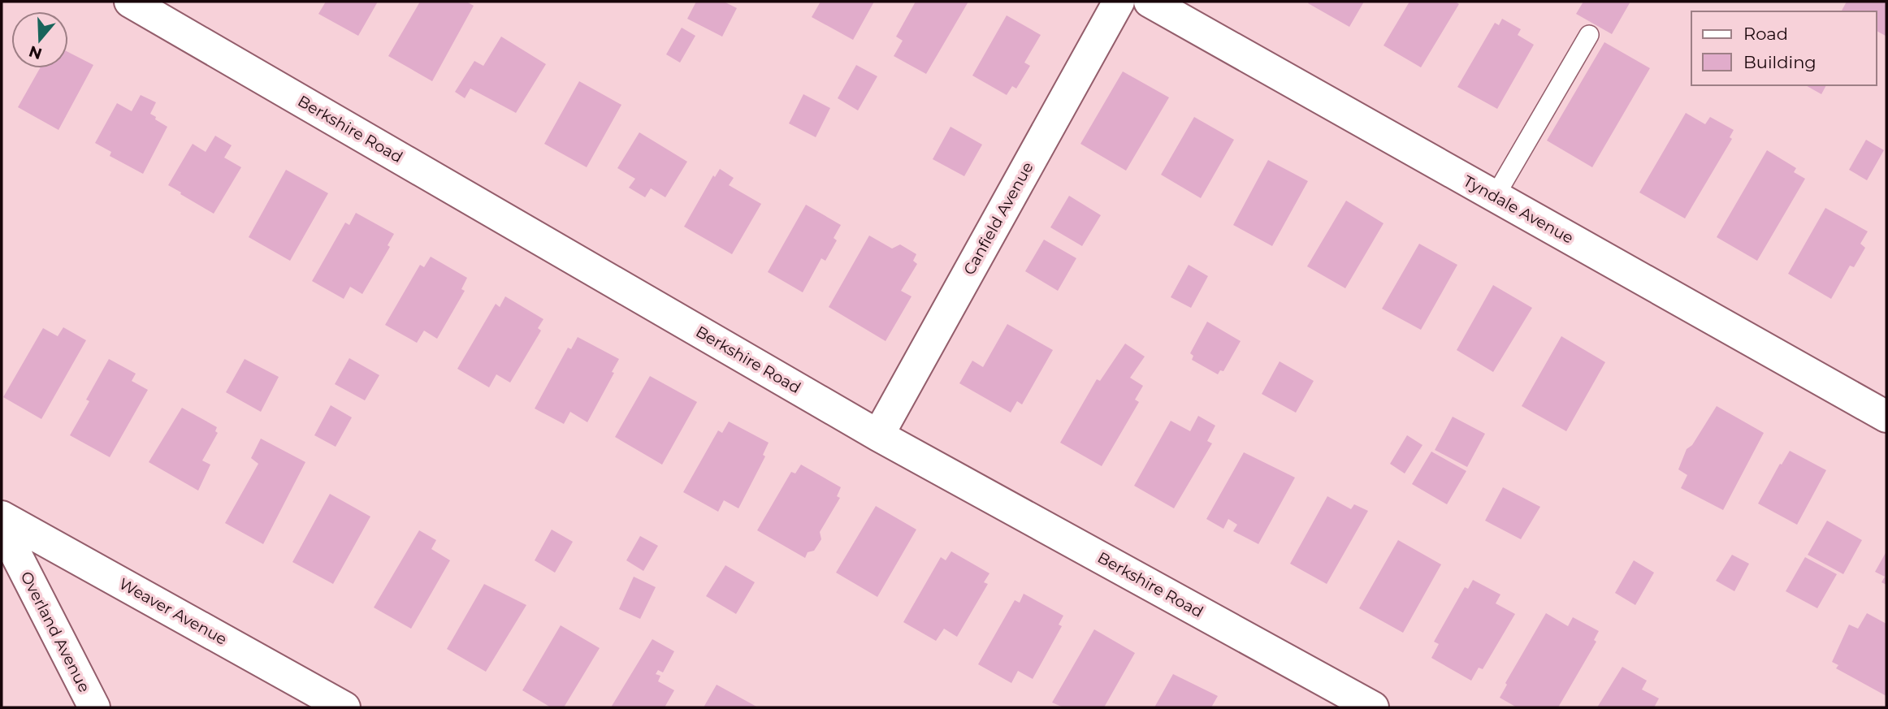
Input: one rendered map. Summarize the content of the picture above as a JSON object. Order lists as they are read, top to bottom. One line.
{"streets":{"street":["Berkshire Road","Tyndale Avenue","Canfield Avenue","Weaver Avenue","Overland Avenue"]},"crossings":[["Berkshire Road","Canfield Avenue"]],"legend":["Road","Building"],"north":"bottom"}
